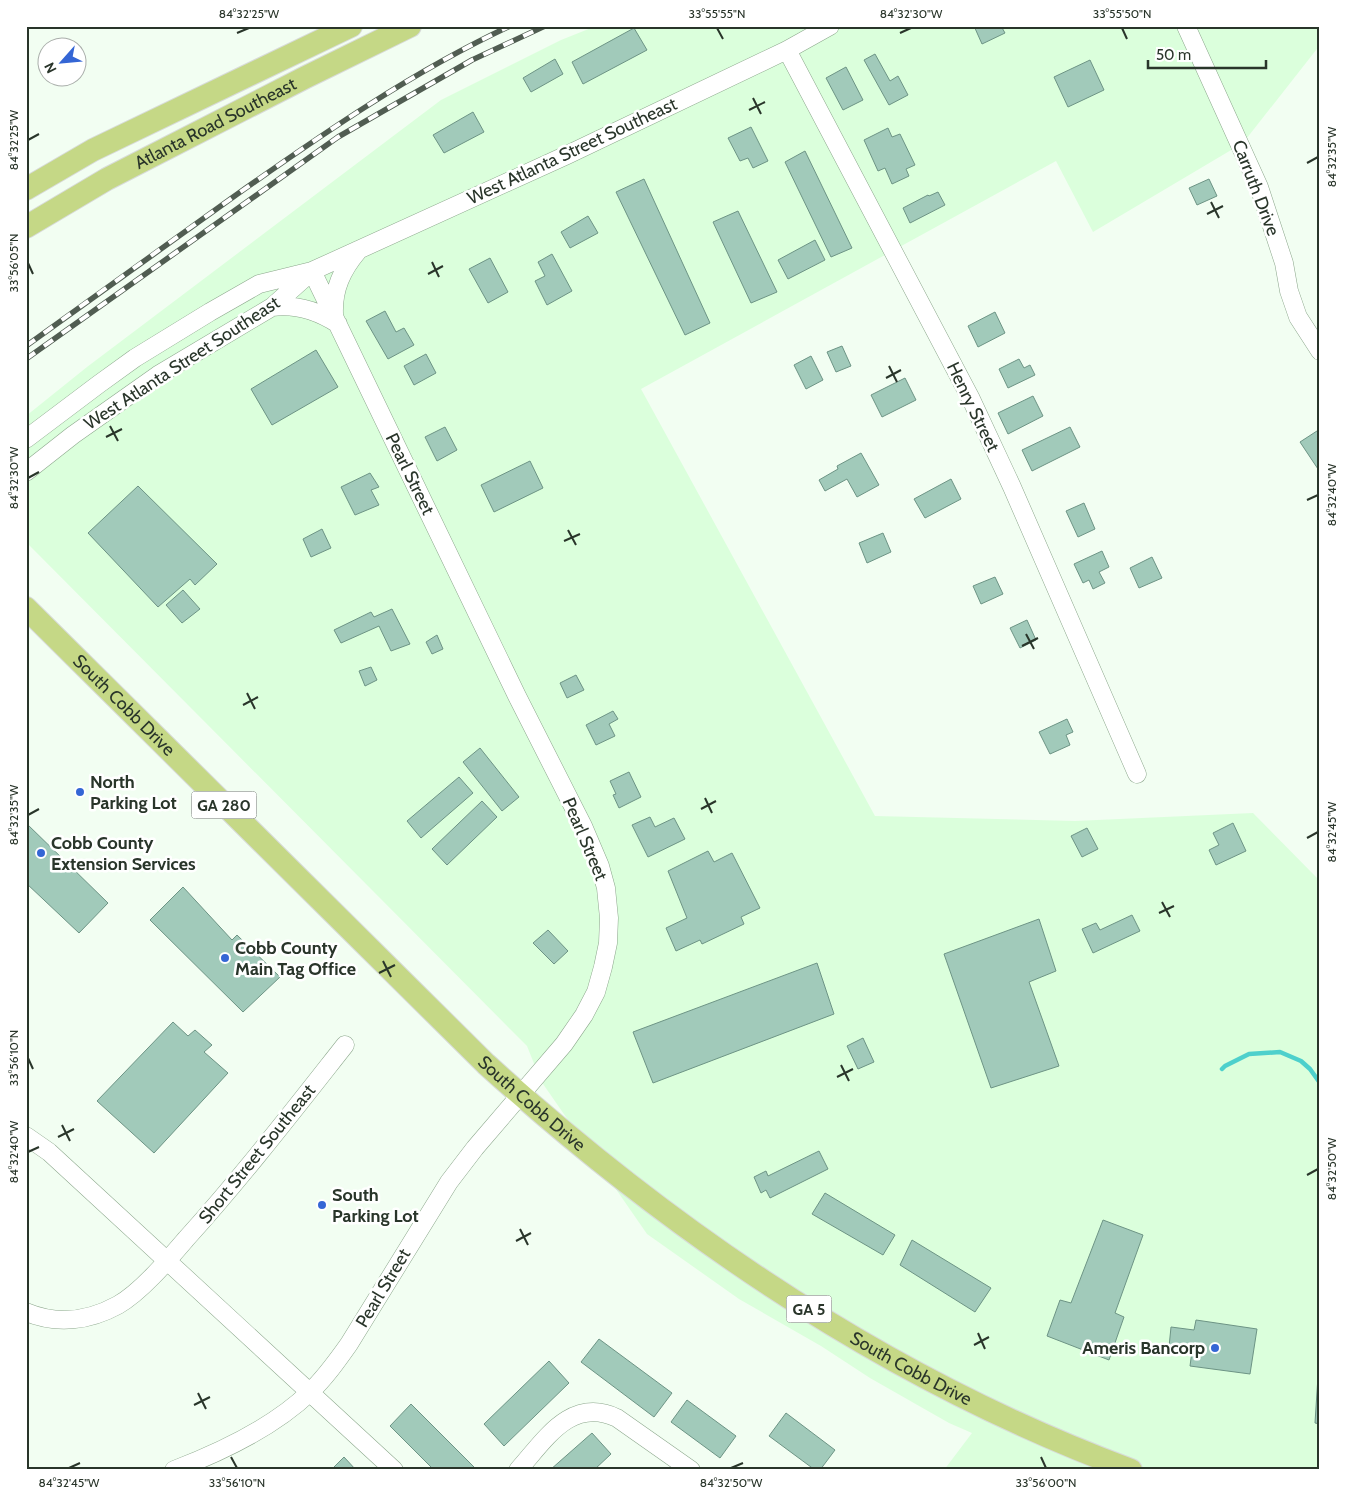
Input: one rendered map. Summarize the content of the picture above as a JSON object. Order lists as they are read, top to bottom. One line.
{"streets":{"main road":["Atlanta Road Southeast","South Cobb Drive","GA 280","GA 5"],"street":["West Atlanta Street Southeast","Carruth Drive","Henry Street","Pearl Street","Short Street Southeast"]},"crossings":[["West Atlanta Street Southeast","Henry Street"],["West Atlanta Street Southeast","Pearl Street"],["Pearl Street","South Cobb Drive"]],"places":["North Parking Lot","Cobb County Extension Services","Cobb County Main Tag Office","South Parking Lot","Ameris Bancorp"],"scale_bar":"50 m","north":"bottom left","coordinates":["84°32'25\"W","33°55'55\"N","84°32'30\"W","33°55'50\"N","84°32'35\"W","33°56'05\"N","84°32'40\"W","84°32'45\"W","33°56'10\"N","84°32'50\"W","33°56'00\"N"]}
